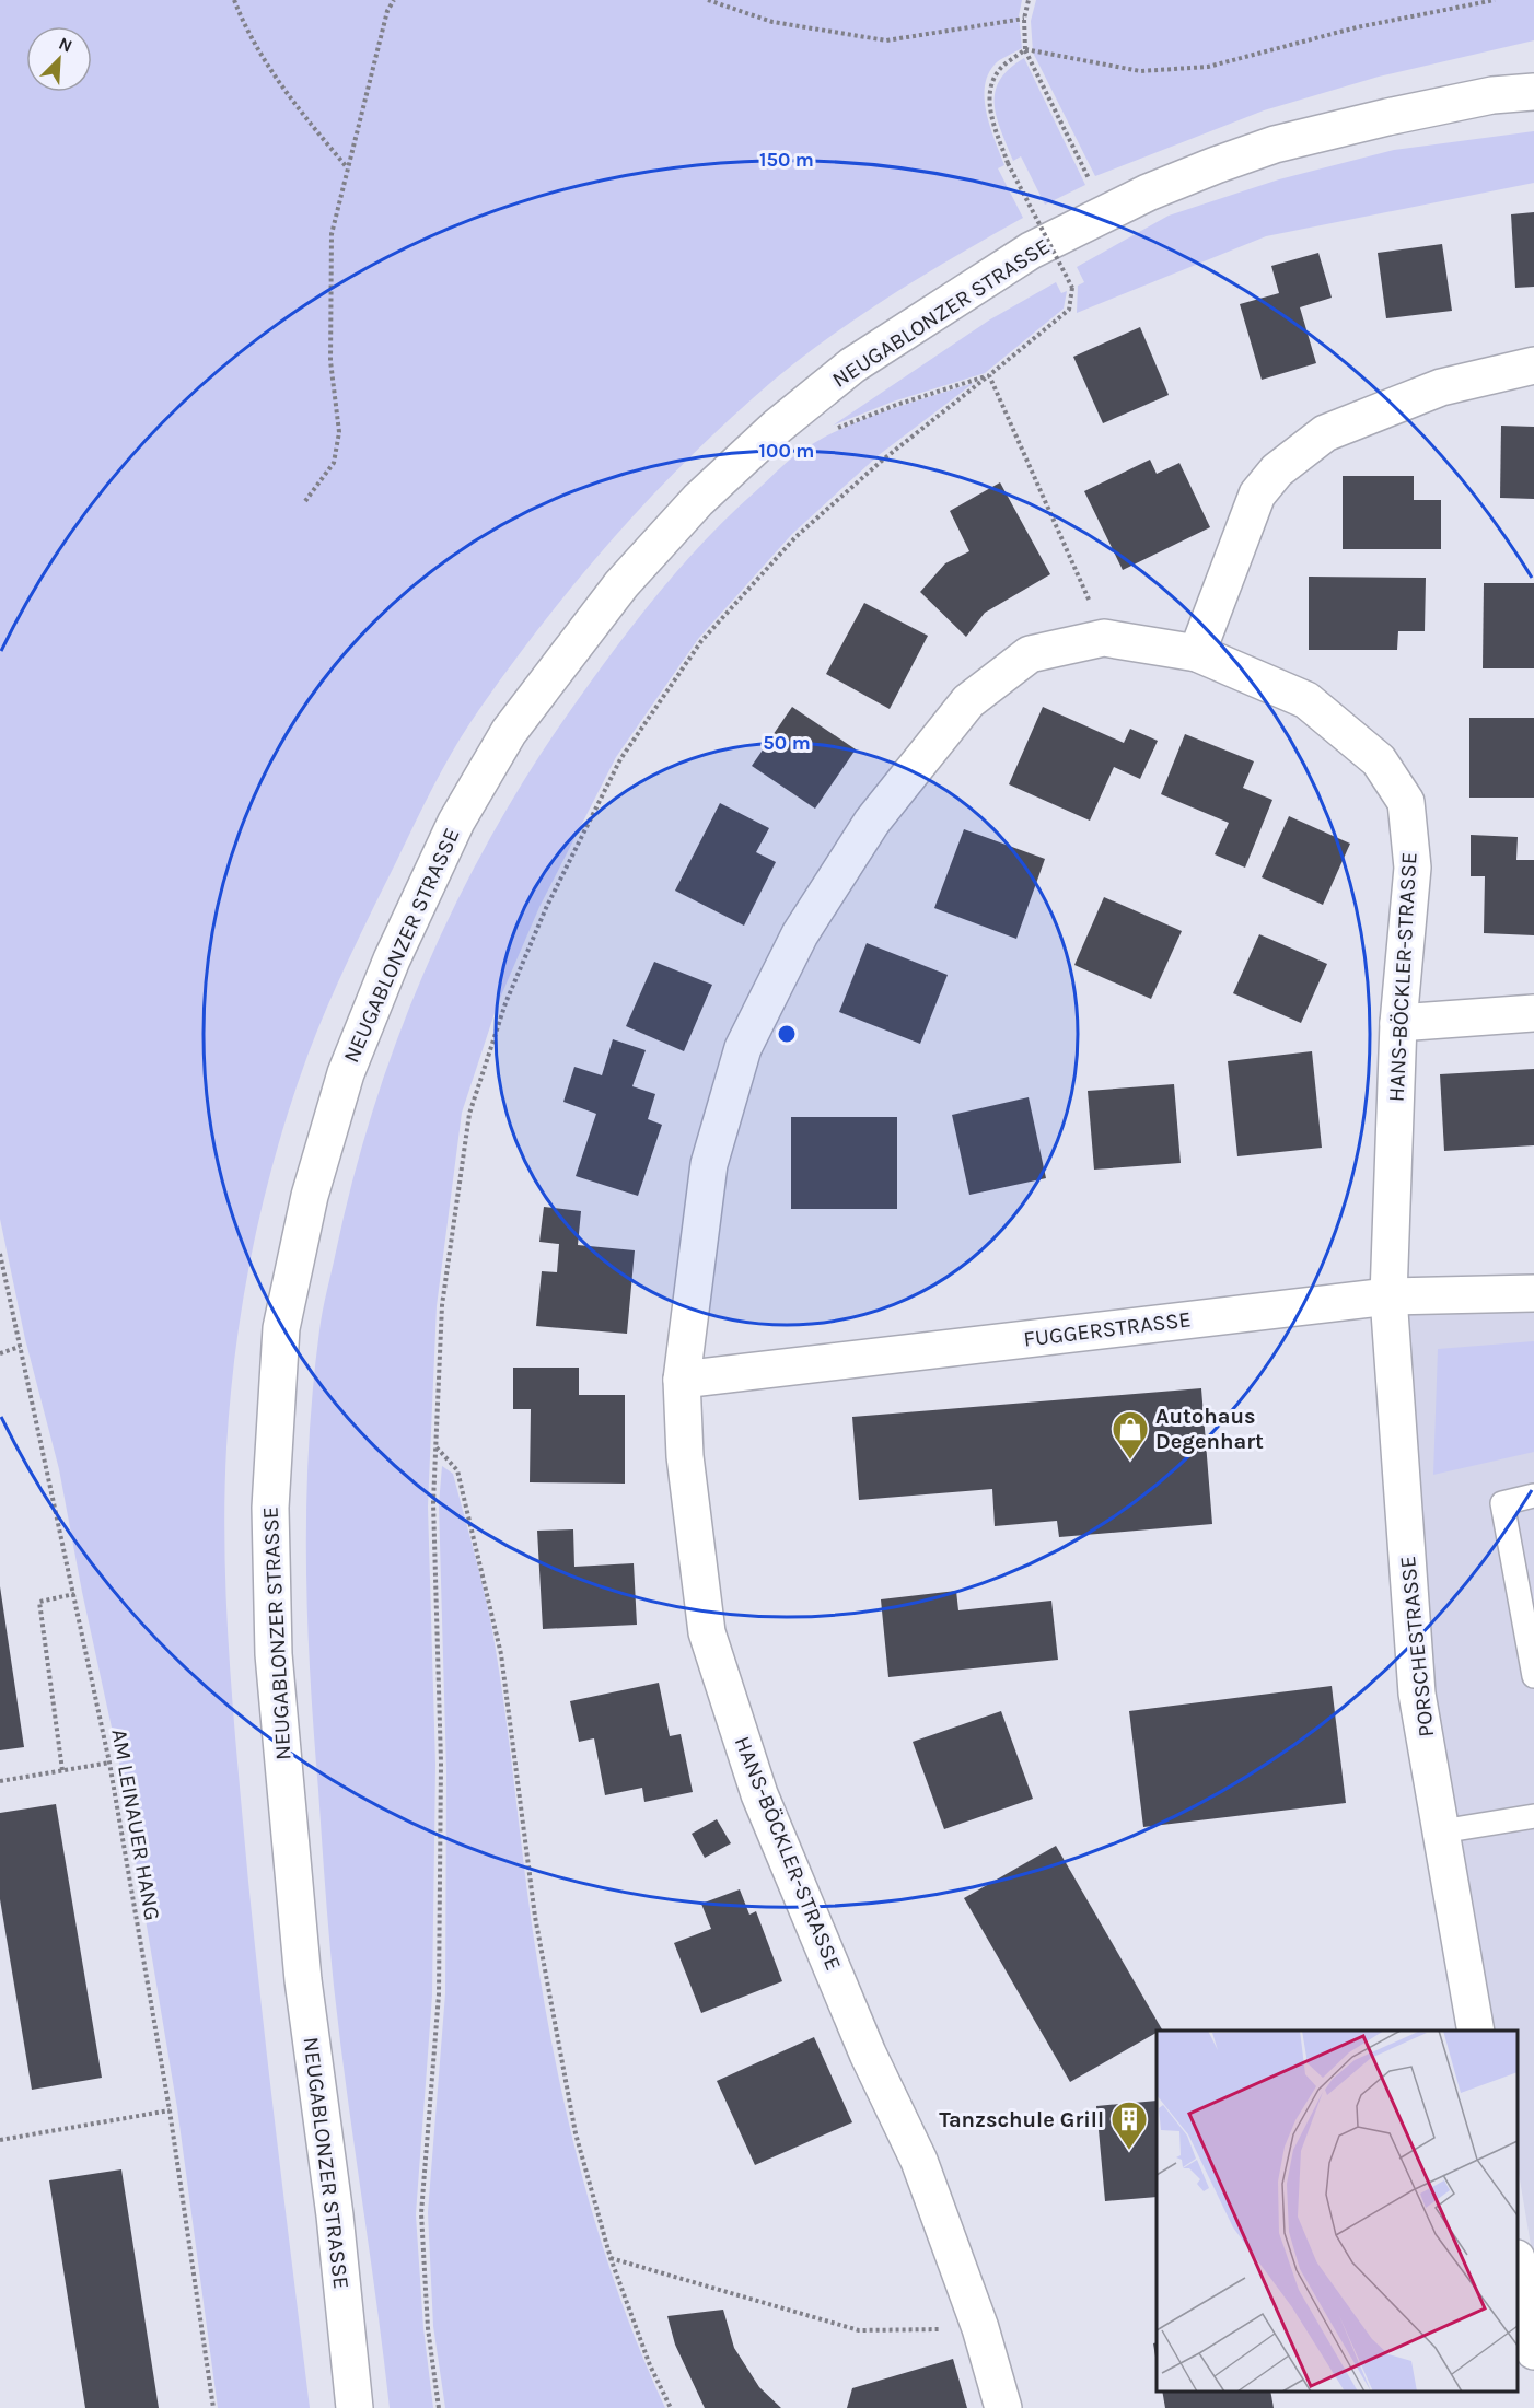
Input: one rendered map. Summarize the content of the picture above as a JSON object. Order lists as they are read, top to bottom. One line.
{"streets":{"street":["NEUGABLONZER STRASSE","HANS-BÖCKLER-STRASSE","FUGGERSTRASSE","PORSCHESTRASSE"],"path":["AM LEINAUER HANG"]},"crossings":[["HANS-BÖCKLER-STRASSE","FUGGERSTRASSE"],["HANS-BÖCKLER-STRASSE","PORSCHESTRASSE"],["FUGGERSTRASSE","PORSCHESTRASSE"]],"places":{"shop":["Autohaus Degenhart"],"building":["Tanzschule Grill"]},"north":"top right","rings":["150 m","100 m","50 m"]}
